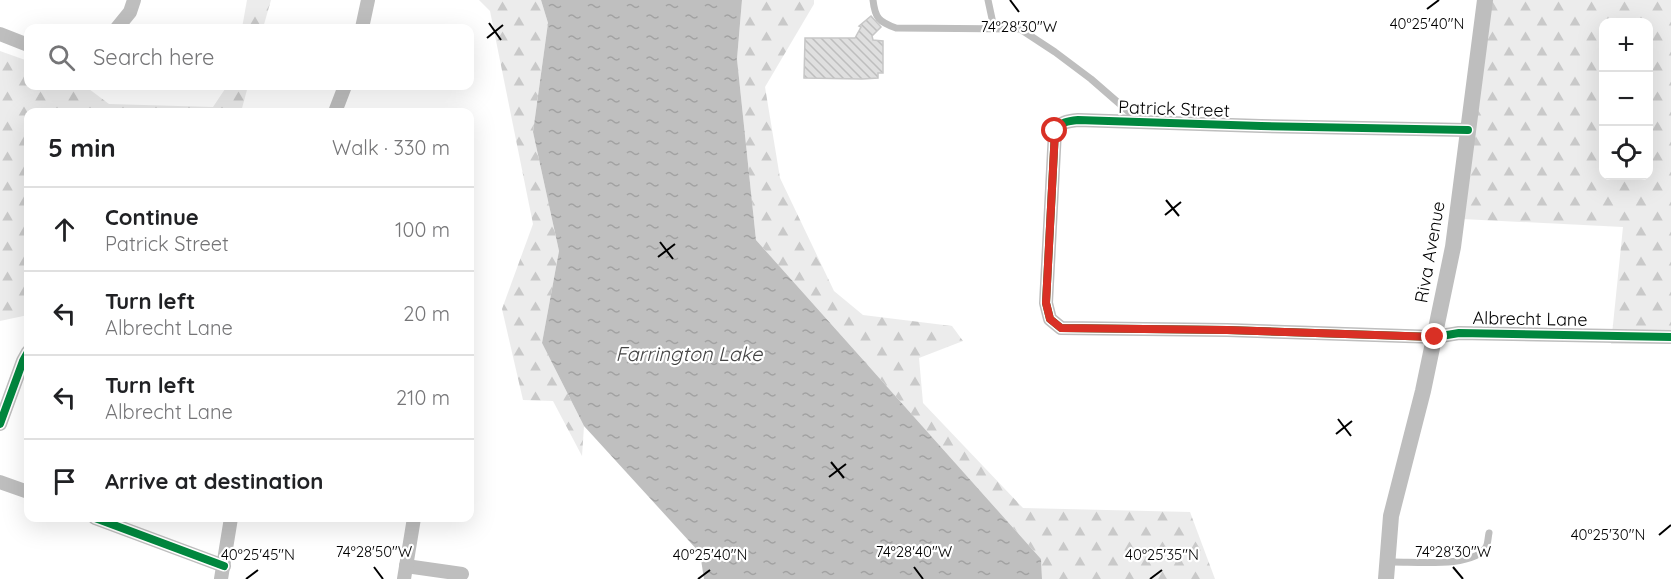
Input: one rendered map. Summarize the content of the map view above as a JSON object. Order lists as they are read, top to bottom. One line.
{"streets":{"street":["Patrick Street","Riva Avenue","Albrecht Lane"]},"crossings":[["Patrick Street","Riva Avenue"],["Patrick Street","Albrecht Lane"],["Riva Avenue","Albrecht Lane"]],"water":["Farrington Lake"],"page":{"map_buttons":["+","−"],"search":"Search here","heading":["5 min","Walk · 330 m"],"list":[["Continue","Patrick Street","100 m"],["Turn left","Albrecht Lane","20 m"],["Turn left","Albrecht Lane","210 m"],"Arrive at destination"]},"coordinates":["40°25'40\"N","74°28'30\"W","40°25'30\"N","74°28'50\"W","74°28'40\"W","40°25'45\"N","40°25'35\"N"]}
